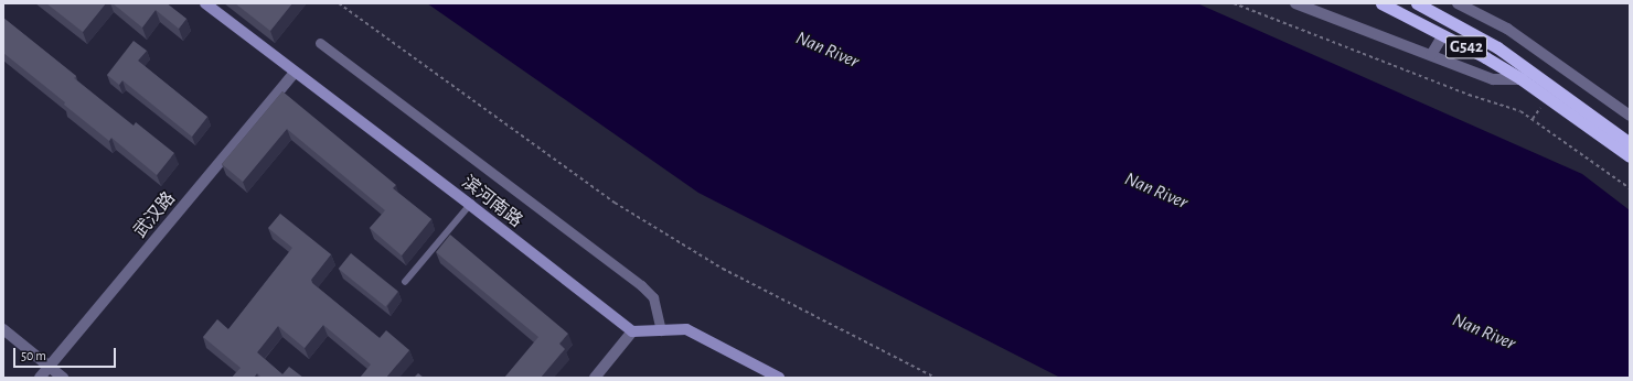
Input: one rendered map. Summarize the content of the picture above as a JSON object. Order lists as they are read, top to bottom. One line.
{"streets":{"highway":["G542"],"main road":["滨河南路"],"street":["武汉路"]},"crossings":[["滨河南路","武汉路"]],"water":["Nan River"],"scale_bar":"50 m"}
